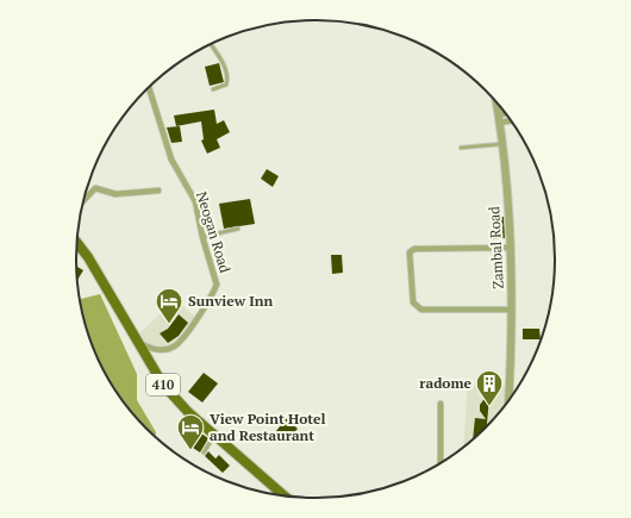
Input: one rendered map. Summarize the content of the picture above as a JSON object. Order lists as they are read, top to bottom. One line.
{"streets":{"main road":["410"],"street":["Neogan Road","Zambal Road"]},"crossings":[["Neogan Road","410"]],"places":{"hotel":["Sunview Inn","View Point Hotel and Restaurant"],"building":["radome"]}}
